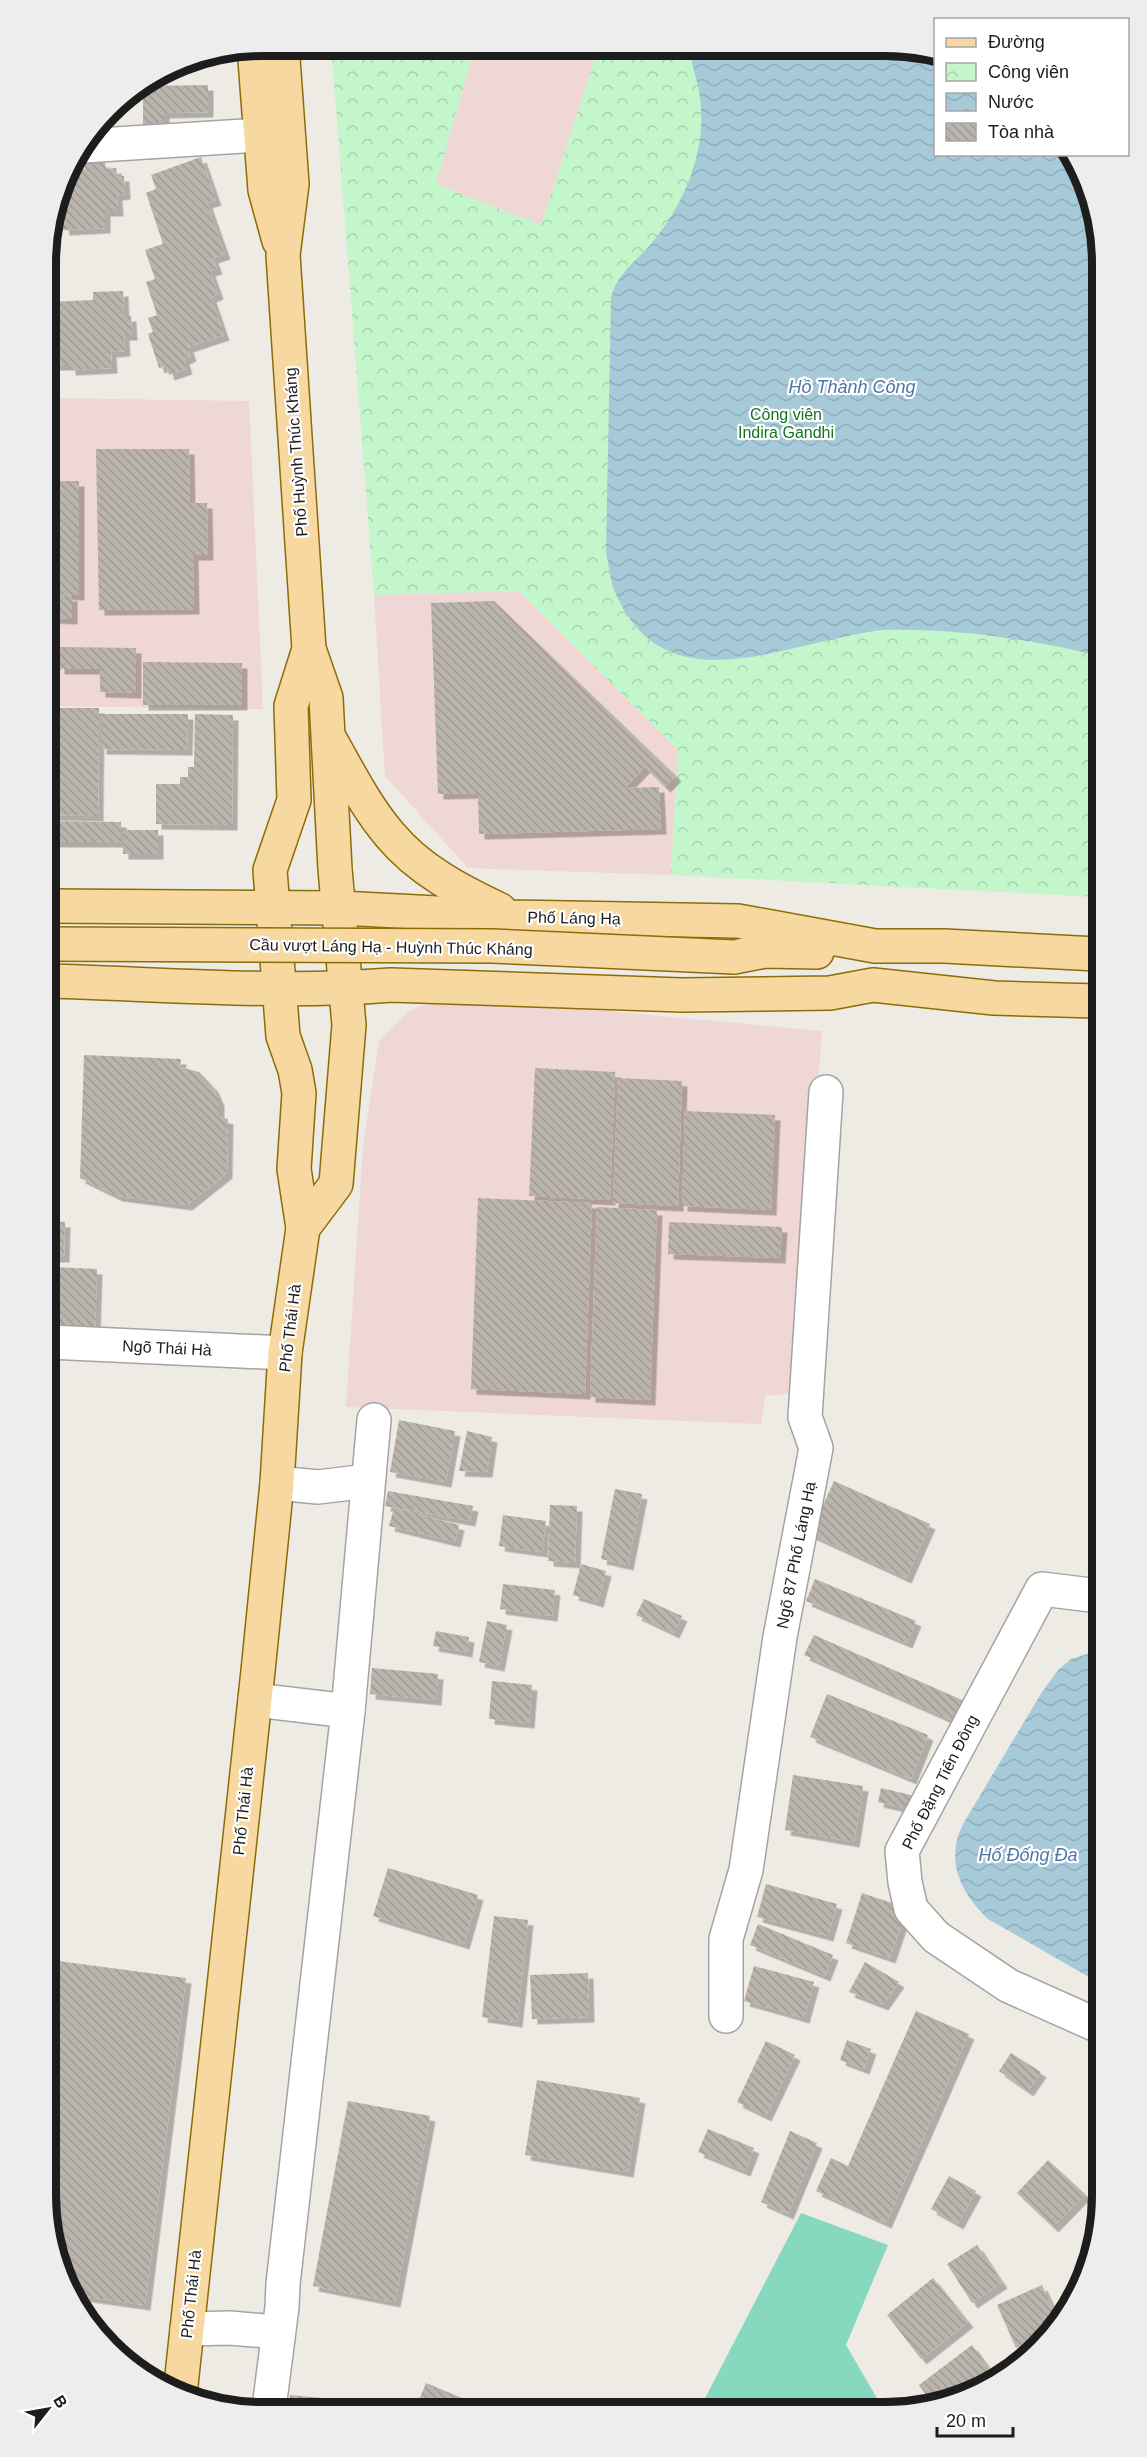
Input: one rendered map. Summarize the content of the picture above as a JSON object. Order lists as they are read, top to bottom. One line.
{"streets":{"main road":["Phố Huỳnh Thúc Kháng","Phố Láng Hạ","Cầu vượt Láng Hạ - Huỳnh Thúc Kháng","Phố Thái Hà"],"street":["Ngõ Thái Hà","Ngõ 87 Phố Láng Hạ","Phố Đặng Tiến Đông"]},"crossings":[["Phố Huỳnh Thúc Kháng","Phố Láng Hạ"],["Phố Huỳnh Thúc Kháng","Phố Thái Hà"],["Phố Láng Hạ","Cầu vượt Láng Hạ - Huỳnh Thúc Kháng"],["Phố Thái Hà","Ngõ Thái Hà"]],"water":["Hồ Thành Công","Hố Đống Đa"],"parks":["Công viên Indira Gandhi"],"legend":["Đường","Công viên","Nước","Tòa nhà"],"scale_bar":"20 m","north":"top right"}
